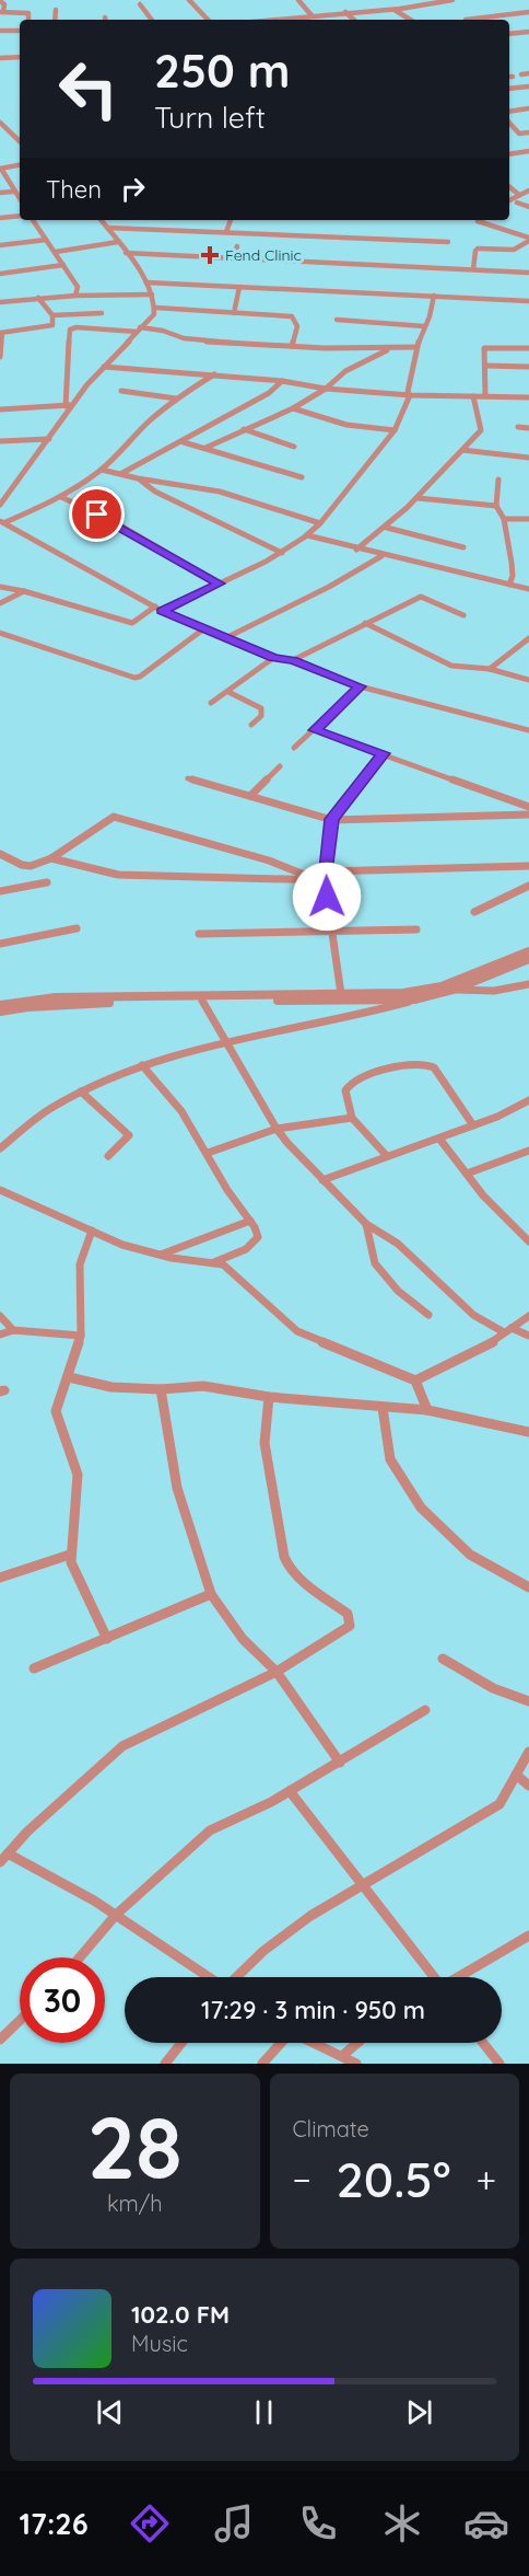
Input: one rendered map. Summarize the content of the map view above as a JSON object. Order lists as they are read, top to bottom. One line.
{"places":{"health":["Fend Clinic"]},"page":{"turn":["250 m","Turn left"],"then":"Then","limit":"30","trip":"17:29 · 3 min · 950 m","tile":[["28","km/h"],"Climate"],"heat":["−","20.5°","+"],"song":["102.0 FM","Music"],"tabs":"17:26"}}
